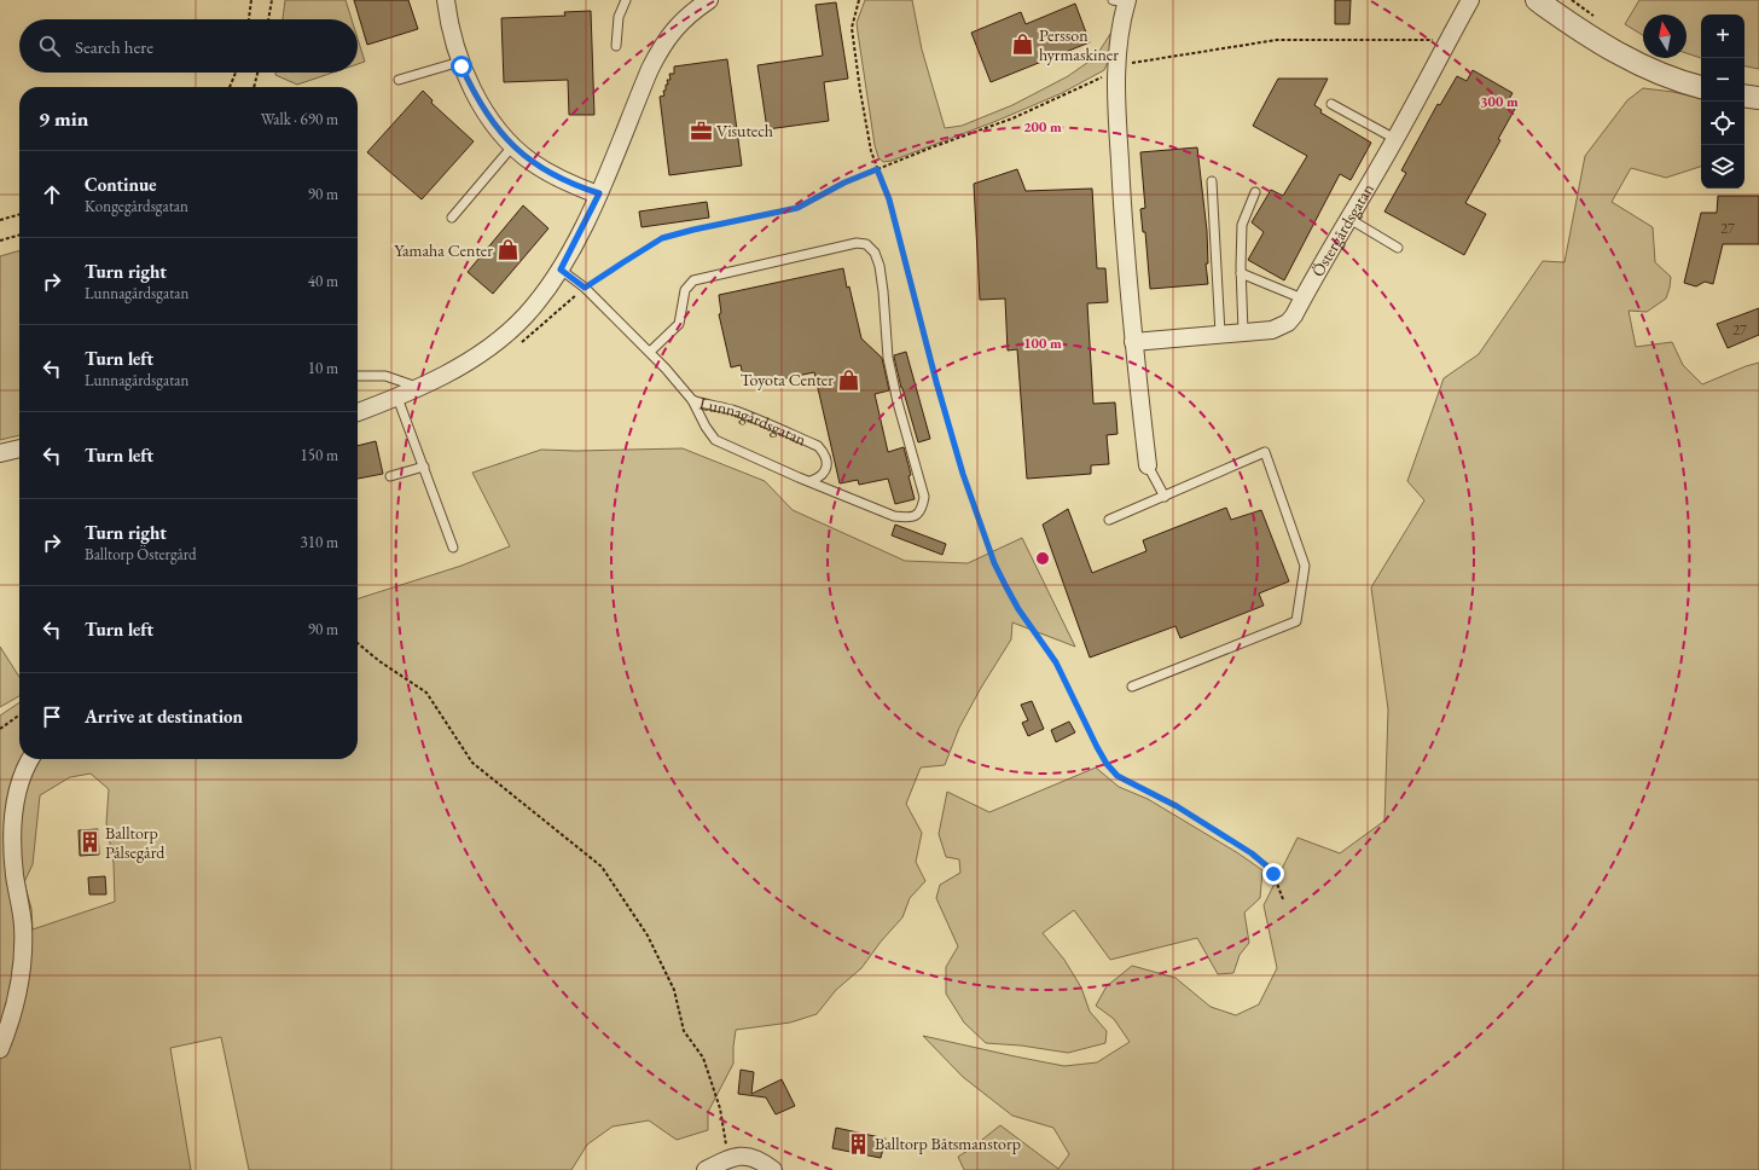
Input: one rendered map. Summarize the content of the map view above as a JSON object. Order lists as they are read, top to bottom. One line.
{"streets":{"street":["Östergårdsgatan"],"lane":["Lunnagårdsgatan"]},"places":{"shop":["Persson hyrmaskiner","Yamaha Center","Toyota Center"],"office":["Visutech"],"building":["Balltorp Pålsegård","Balltorp Båtsmanstorp"]},"house_numbers":["27","27"],"north":"top","page":{"map_buttons":["+","−"],"search":"Search here","heading":["9 min","Walk · 690 m"],"list":[["Continue","Kongegårdsgatan","90 m"],["Turn right","Lunnagårdsgatan","40 m"],["Turn left","Lunnagårdsgatan","10 m"],["Turn left","150 m"],["Turn right","Balltorp Östergård","310 m"],["Turn left","90 m"],"Arrive at destination"]},"rings":["300 m","200 m","100 m"]}
